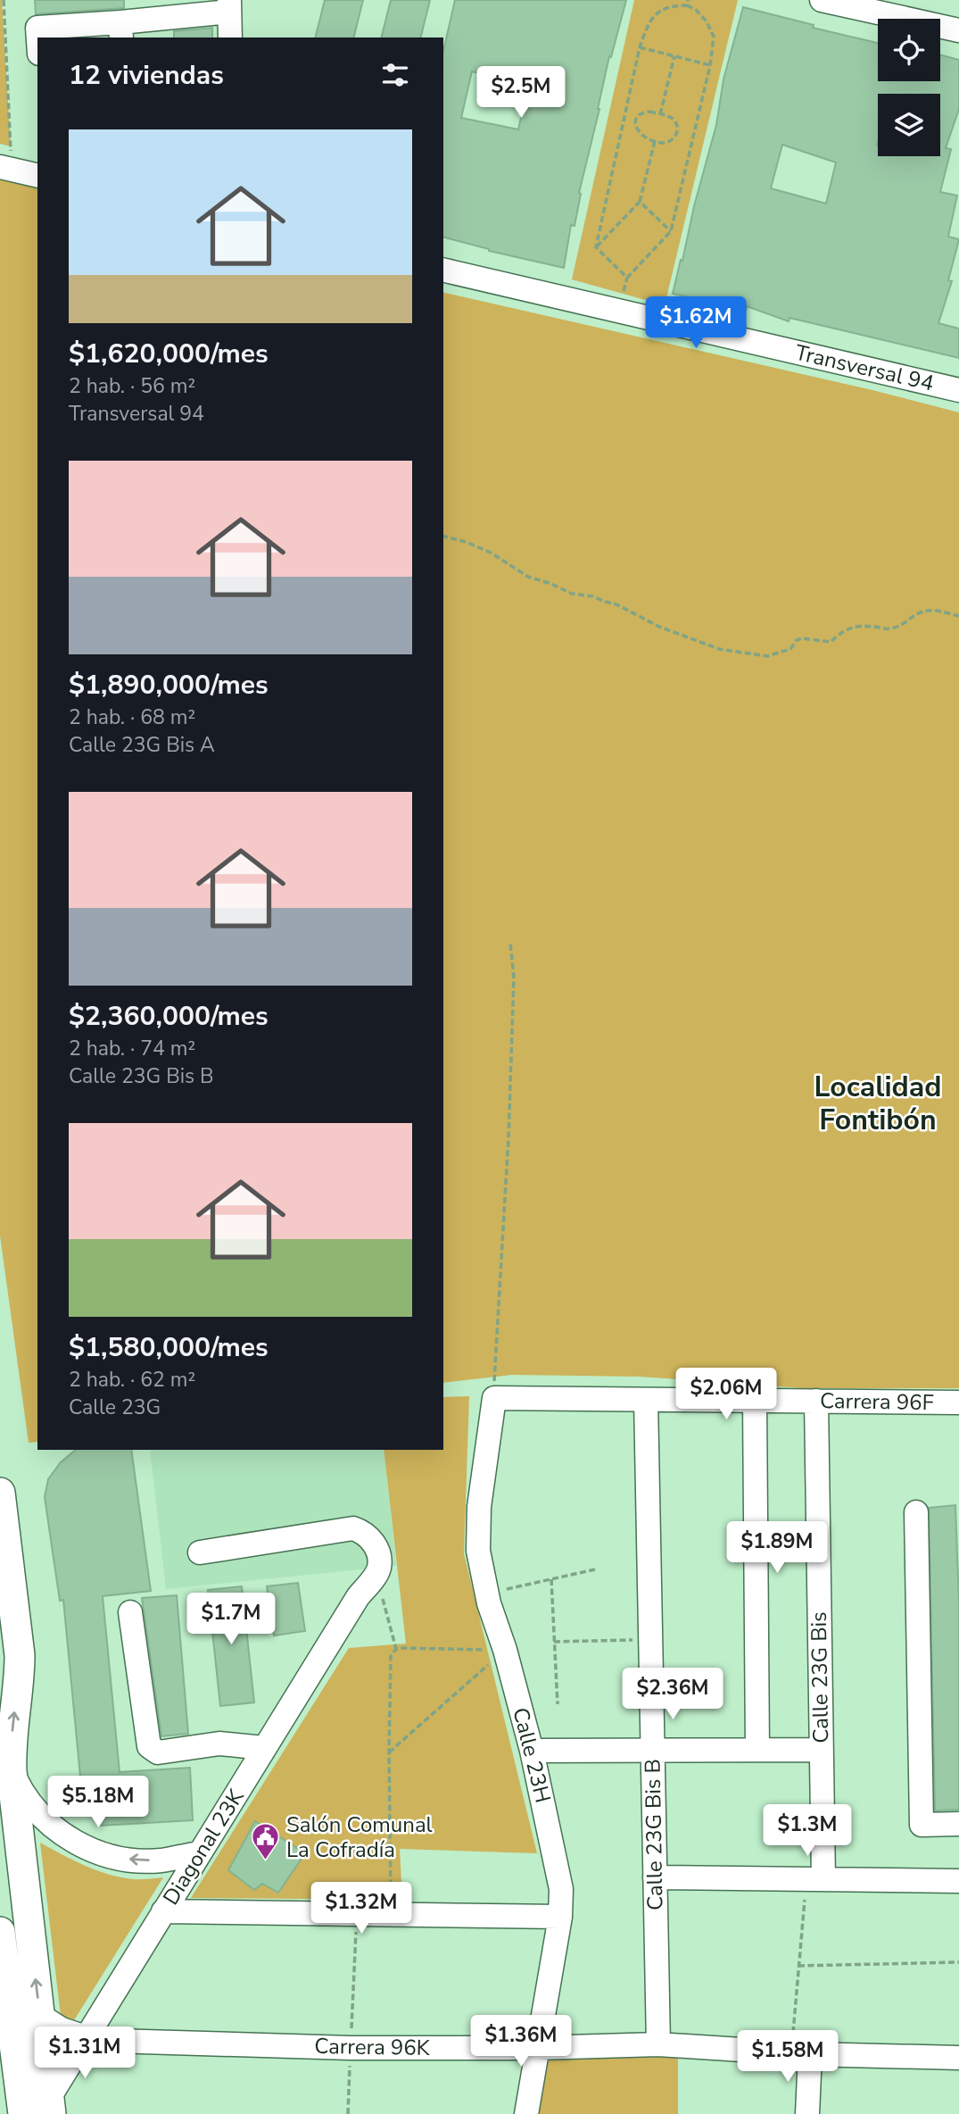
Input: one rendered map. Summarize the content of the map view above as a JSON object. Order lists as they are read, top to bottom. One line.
{"streets":{"street":["Transversal 94","Carrera 96F","Calle 23G Bis","Calle 23H","Calle 23G Bis B","Diagonal 23K","Carrera 96K"]},"crossings":[["Carrera 96F","Calle 23G Bis"],["Carrera 96F","Calle 23H"],["Carrera 96F","Calle 23G Bis B"],["Calle 23H","Carrera 96K"],["Calle 23G Bis B","Carrera 96K"],["Diagonal 23K","Carrera 96K"]],"districts":["Localidad Fontibón"],"places":{"public building":["Salón Comunal La Cofradía"]},"page":{"heading":"12 viviendas","price":["$2.5M","$1.62M","$2.06M","$1.89M","$1.7M","$2.36M","$5.18M","$1.3M","$1.32M","$1.36M","$1.31M","$1.58M"],"list":[{"name":"$1,620,000/mes","note":"2 hab. · 56 m² · Transversal 94"},{"name":"$1,890,000/mes","note":"2 hab. · 68 m² · Calle 23G Bis A"},{"name":"$2,360,000/mes","note":"2 hab. · 74 m² · Calle 23G Bis B"},{"name":"$1,580,000/mes","note":"2 hab. · 62 m² · Calle 23G"}]}}
